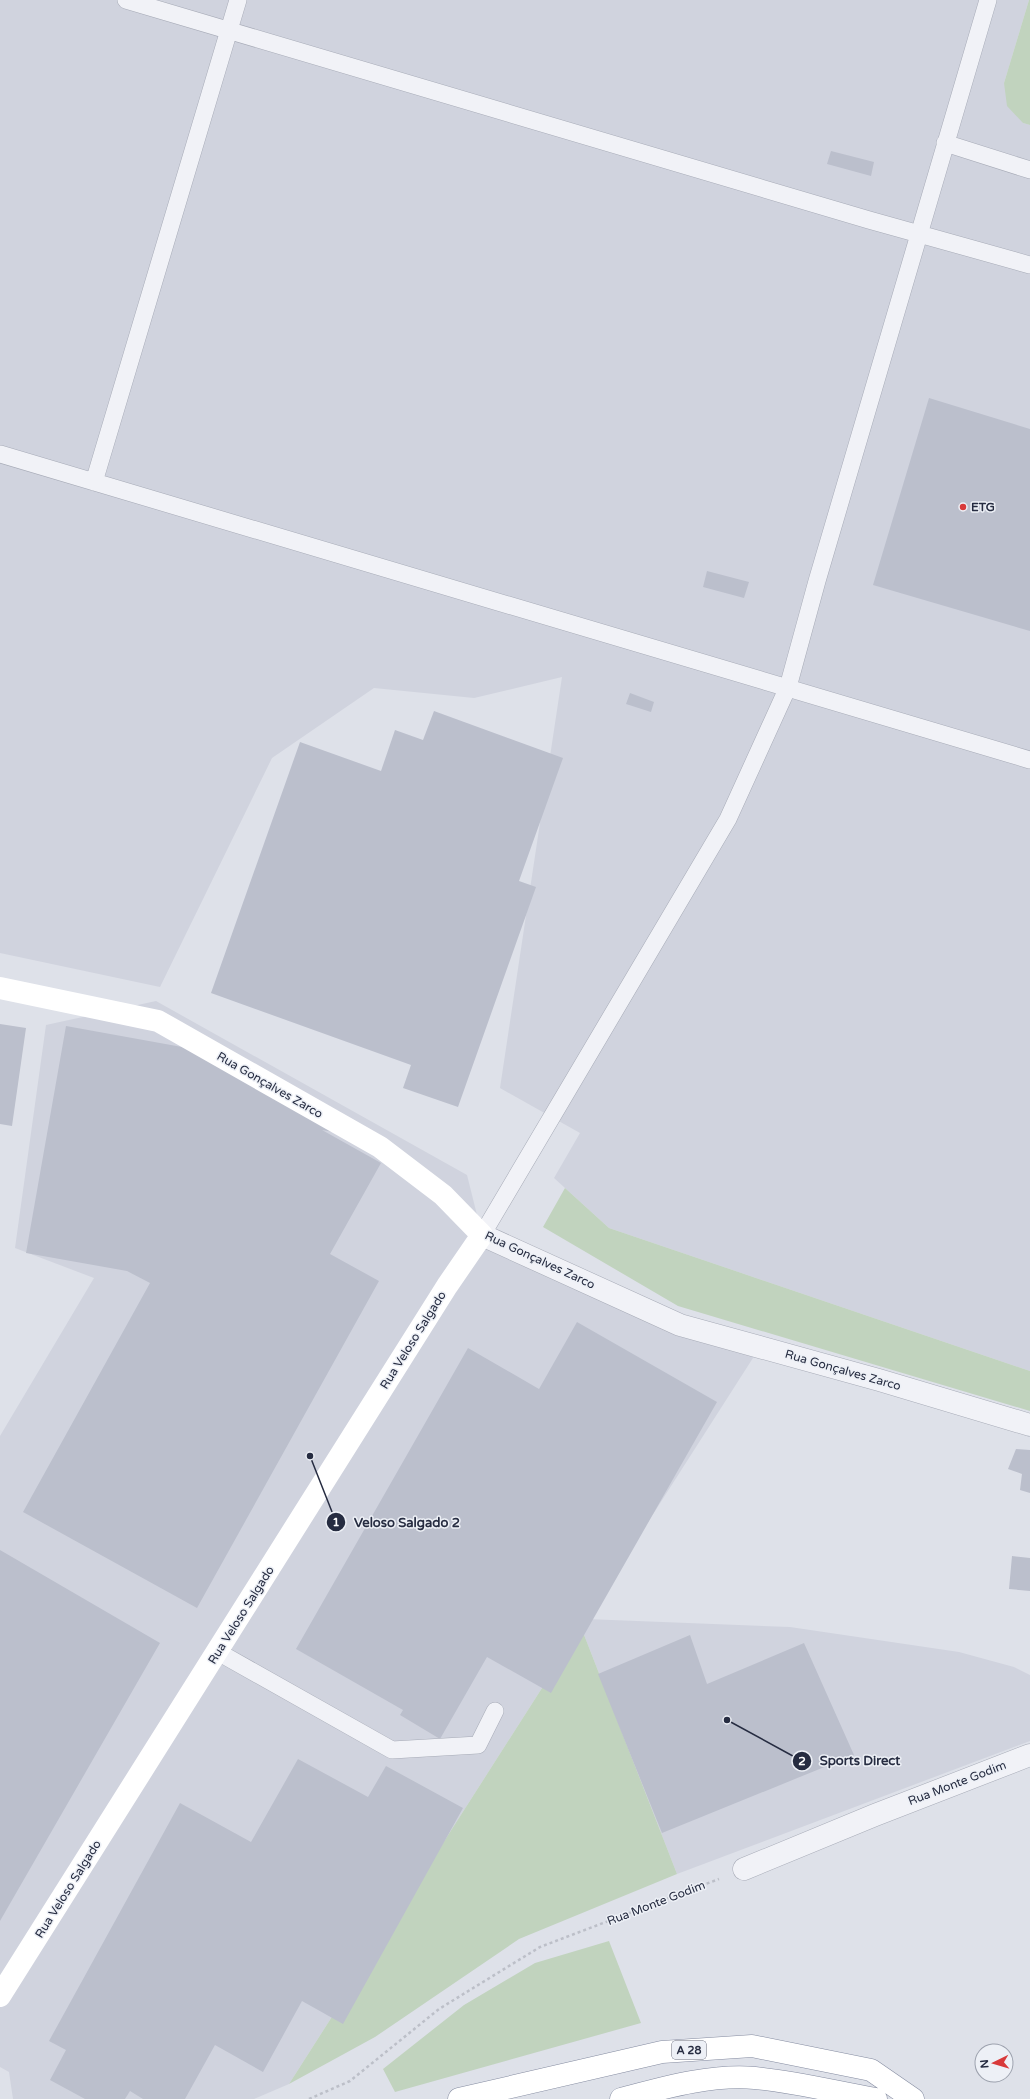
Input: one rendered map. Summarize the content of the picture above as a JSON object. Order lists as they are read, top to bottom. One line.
{"streets":{"main road":["Rua Gonçalves Zarco","Rua Veloso Salgado","A 28"],"street":["Rua Monte Godim"]},"crossings":[["Rua Gonçalves Zarco","Rua Veloso Salgado"]],"places":["ETG","Veloso Salgado 2","Sports Direct"],"north":"left"}
